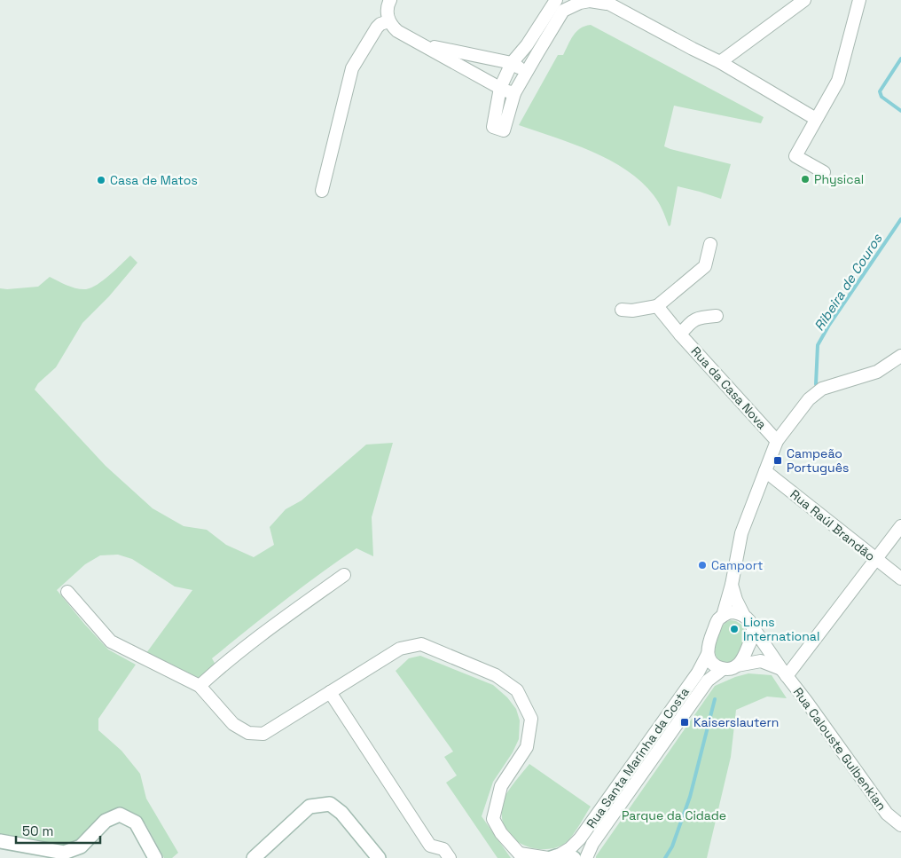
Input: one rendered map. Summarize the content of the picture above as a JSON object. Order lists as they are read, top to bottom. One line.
{"streets":{"street":["Rua da Casa Nova","Rua Raúl Brandão","Rua Calouste Gulbenkian","Rua Santa Marinha da Costa"]},"crossings":[["Rua Calouste Gulbenkian","Rua Santa Marinha da Costa"]],"water":["Ribeira de Couros"],"parks":["Parque da Cidade"],"places":{"other":["Physical","Casa de Matos","Camport","Lions International"],"transit":["Campeão Português","Kaiserslautern"]},"scale_bar":"50 m"}
